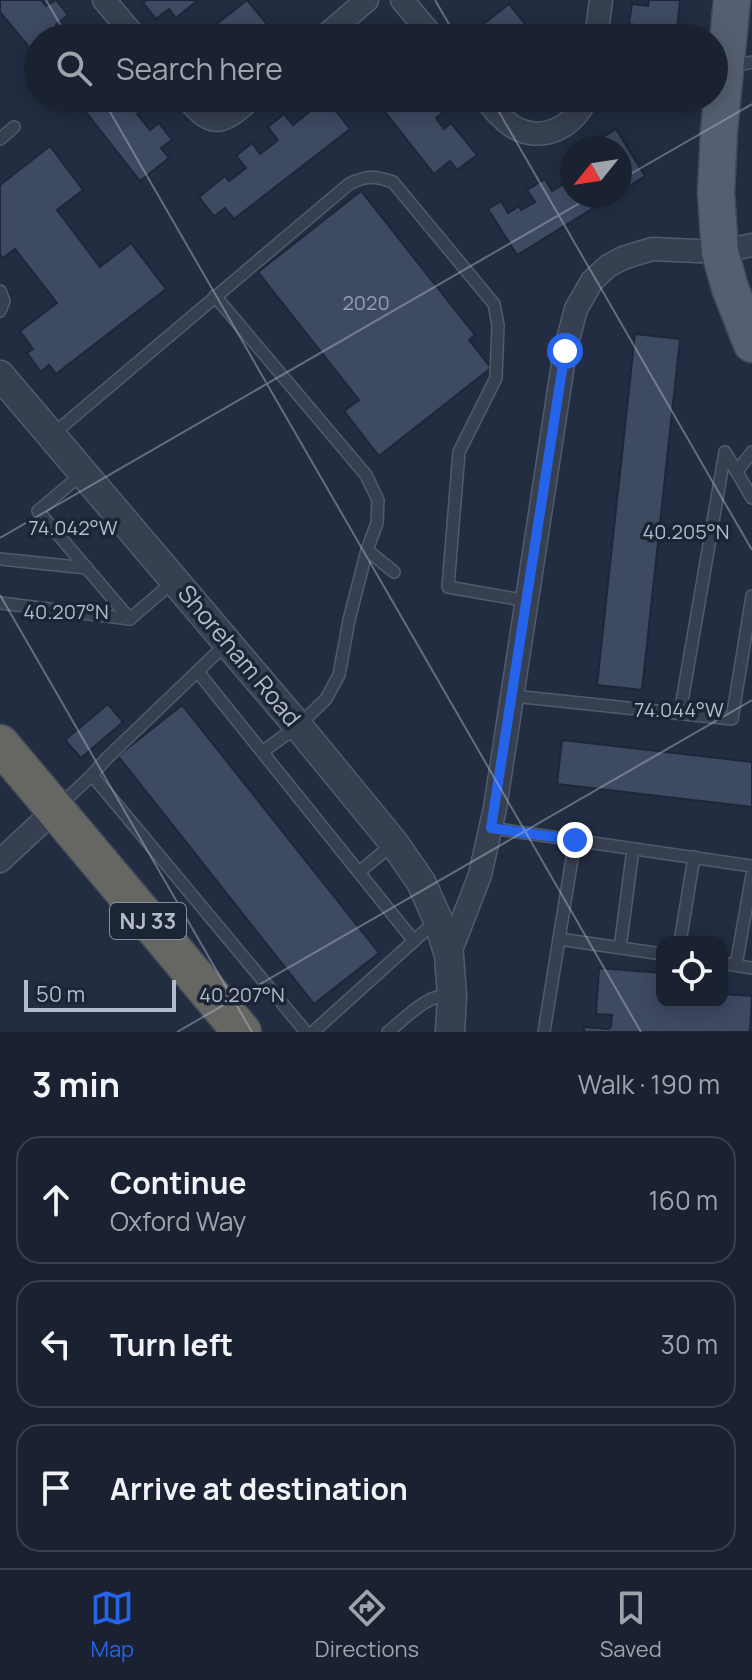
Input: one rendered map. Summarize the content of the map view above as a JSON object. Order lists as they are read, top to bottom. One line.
{"streets":{"highway":["NJ 33"],"street":["Shoreham Road"]},"house_numbers":["2020"],"scale_bar":"50 m","north":"bottom left","page":{"search":"Search here","scale":"50 m","heading":["3 min","Walk · 190 m"],"list":[["Continue","Oxford Way","160 m"],["Turn left","30 m"],"Arrive at destination"],"nav":["Map","Directions","Saved"]},"coordinates":["74.042°W","40.205°N","40.207°N","74.044°W"]}
